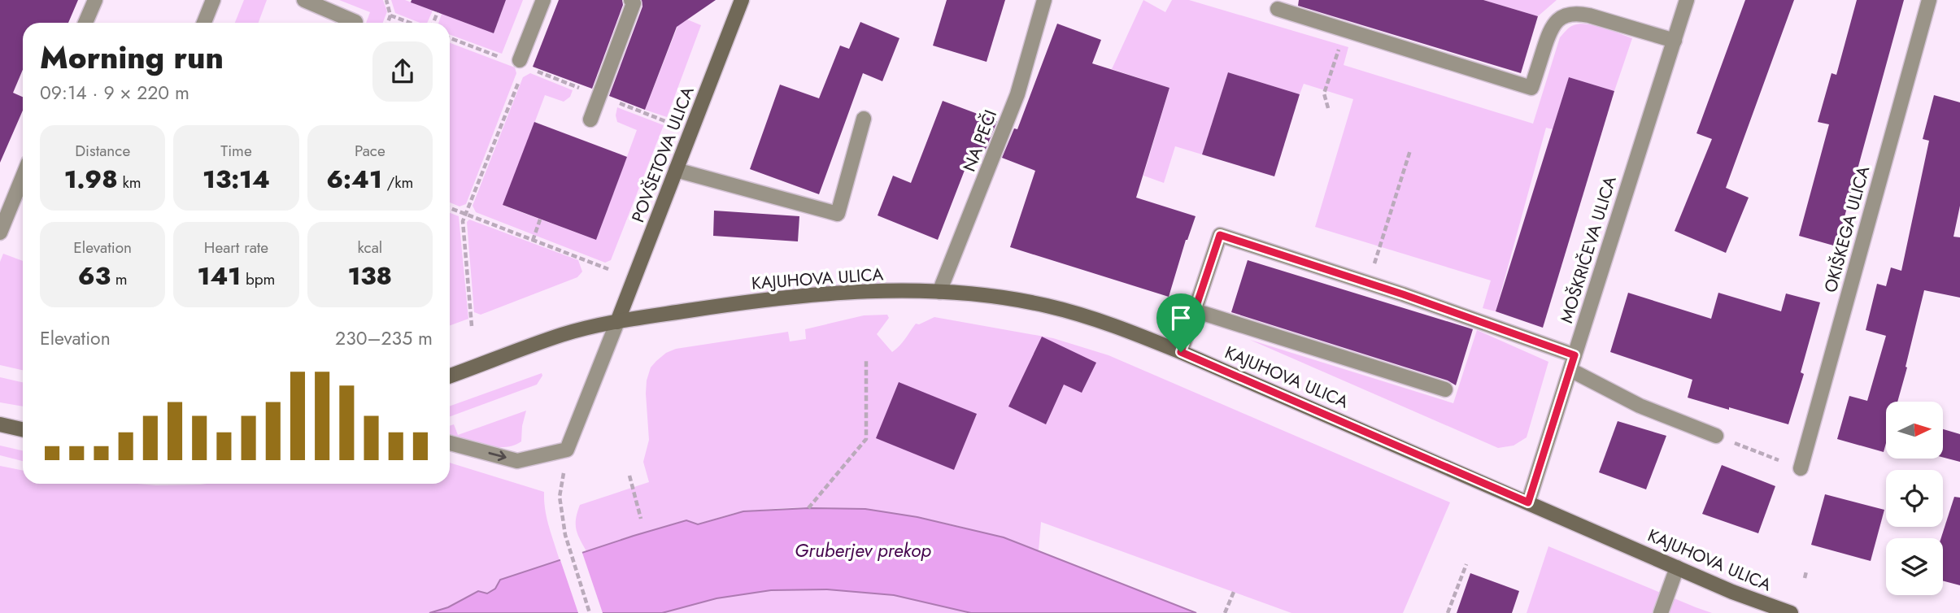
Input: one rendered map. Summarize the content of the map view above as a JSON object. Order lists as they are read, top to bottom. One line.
{"streets":{"main road":["POVŠETOVA ULICA","KAJUHOVA ULICA"],"street":["NA PEČI","OKIŠKEGA ULICA","MOŠKRIČEVA ULICA"]},"crossings":[["NA PEČI","KAJUHOVA ULICA"],["POVŠETOVA ULICA","KAJUHOVA ULICA"],["MOŠKRIČEVA ULICA","KAJUHOVA ULICA"]],"water":["Gruberjev prekop"],"north":"right","page":{"heading":["Morning run","09:14 · 9 × 220 m"],"stats":[["Distance","1.98 km"],["Time","13:14"],["Pace","6:41 /km"],["Elevation","63 m"],["Heart rate","141 bpm"],["kcal","138"]],"chart":["Elevation","230–235 m"]}}
